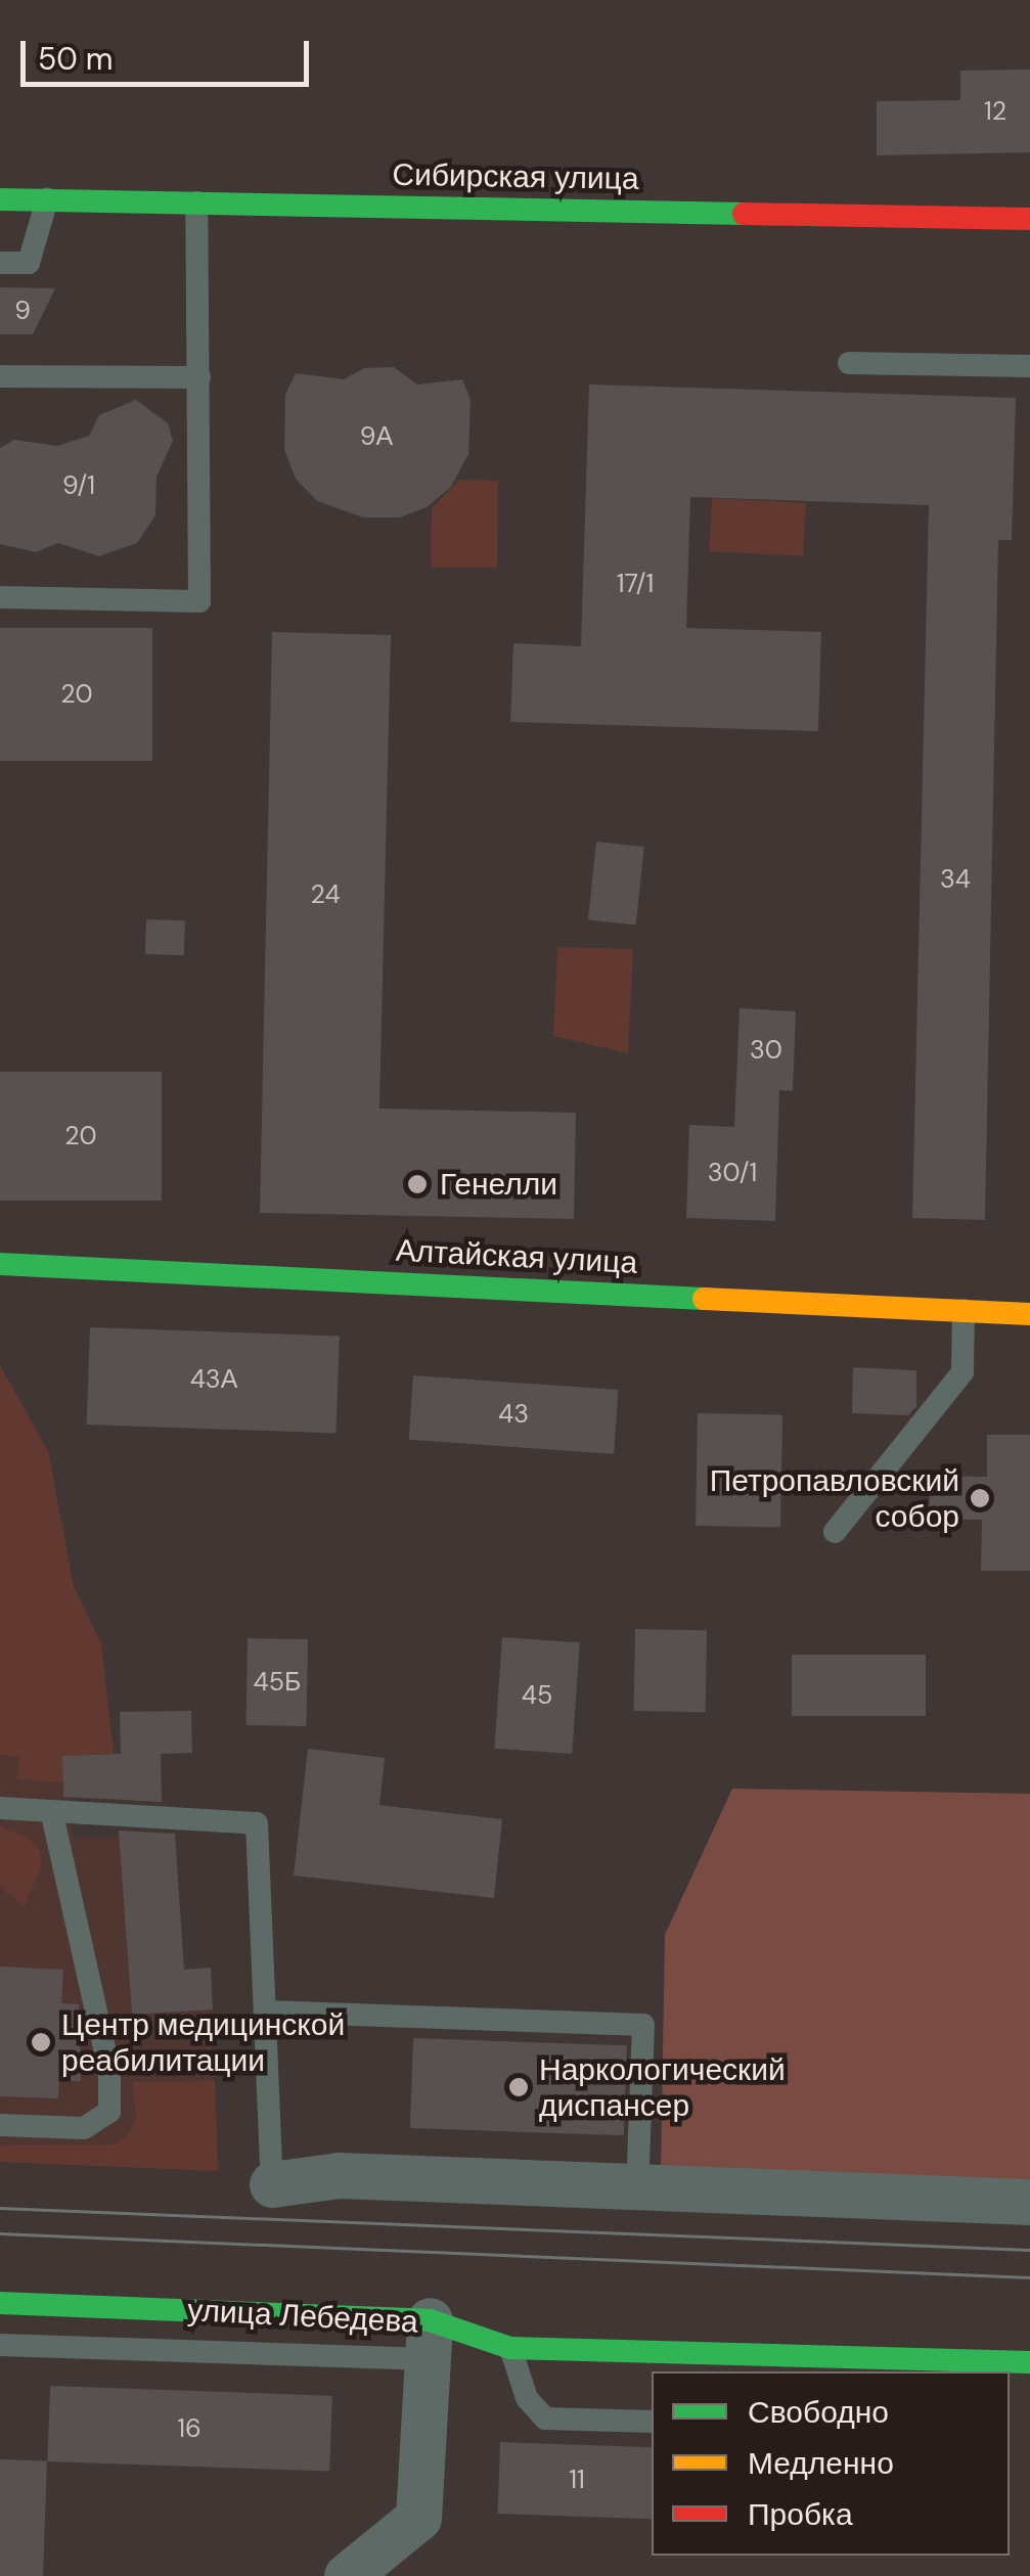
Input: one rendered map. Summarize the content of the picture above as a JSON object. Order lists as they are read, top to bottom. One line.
{"streets":{"main road":["Сибирская улица","Алтайская улица","улица Лебедева"]},"places":["Генелли","Петропавловский собор","Центр медицинской реабилитации","Наркологический диспансер"],"house_numbers":["12","9","9А","9/1","17/1","20","34","24","30","20","30/1","43А","43","45Б","45","16","11"],"legend":["Свободно","Медленно","Пробка"],"scale_bar":"50 m"}
